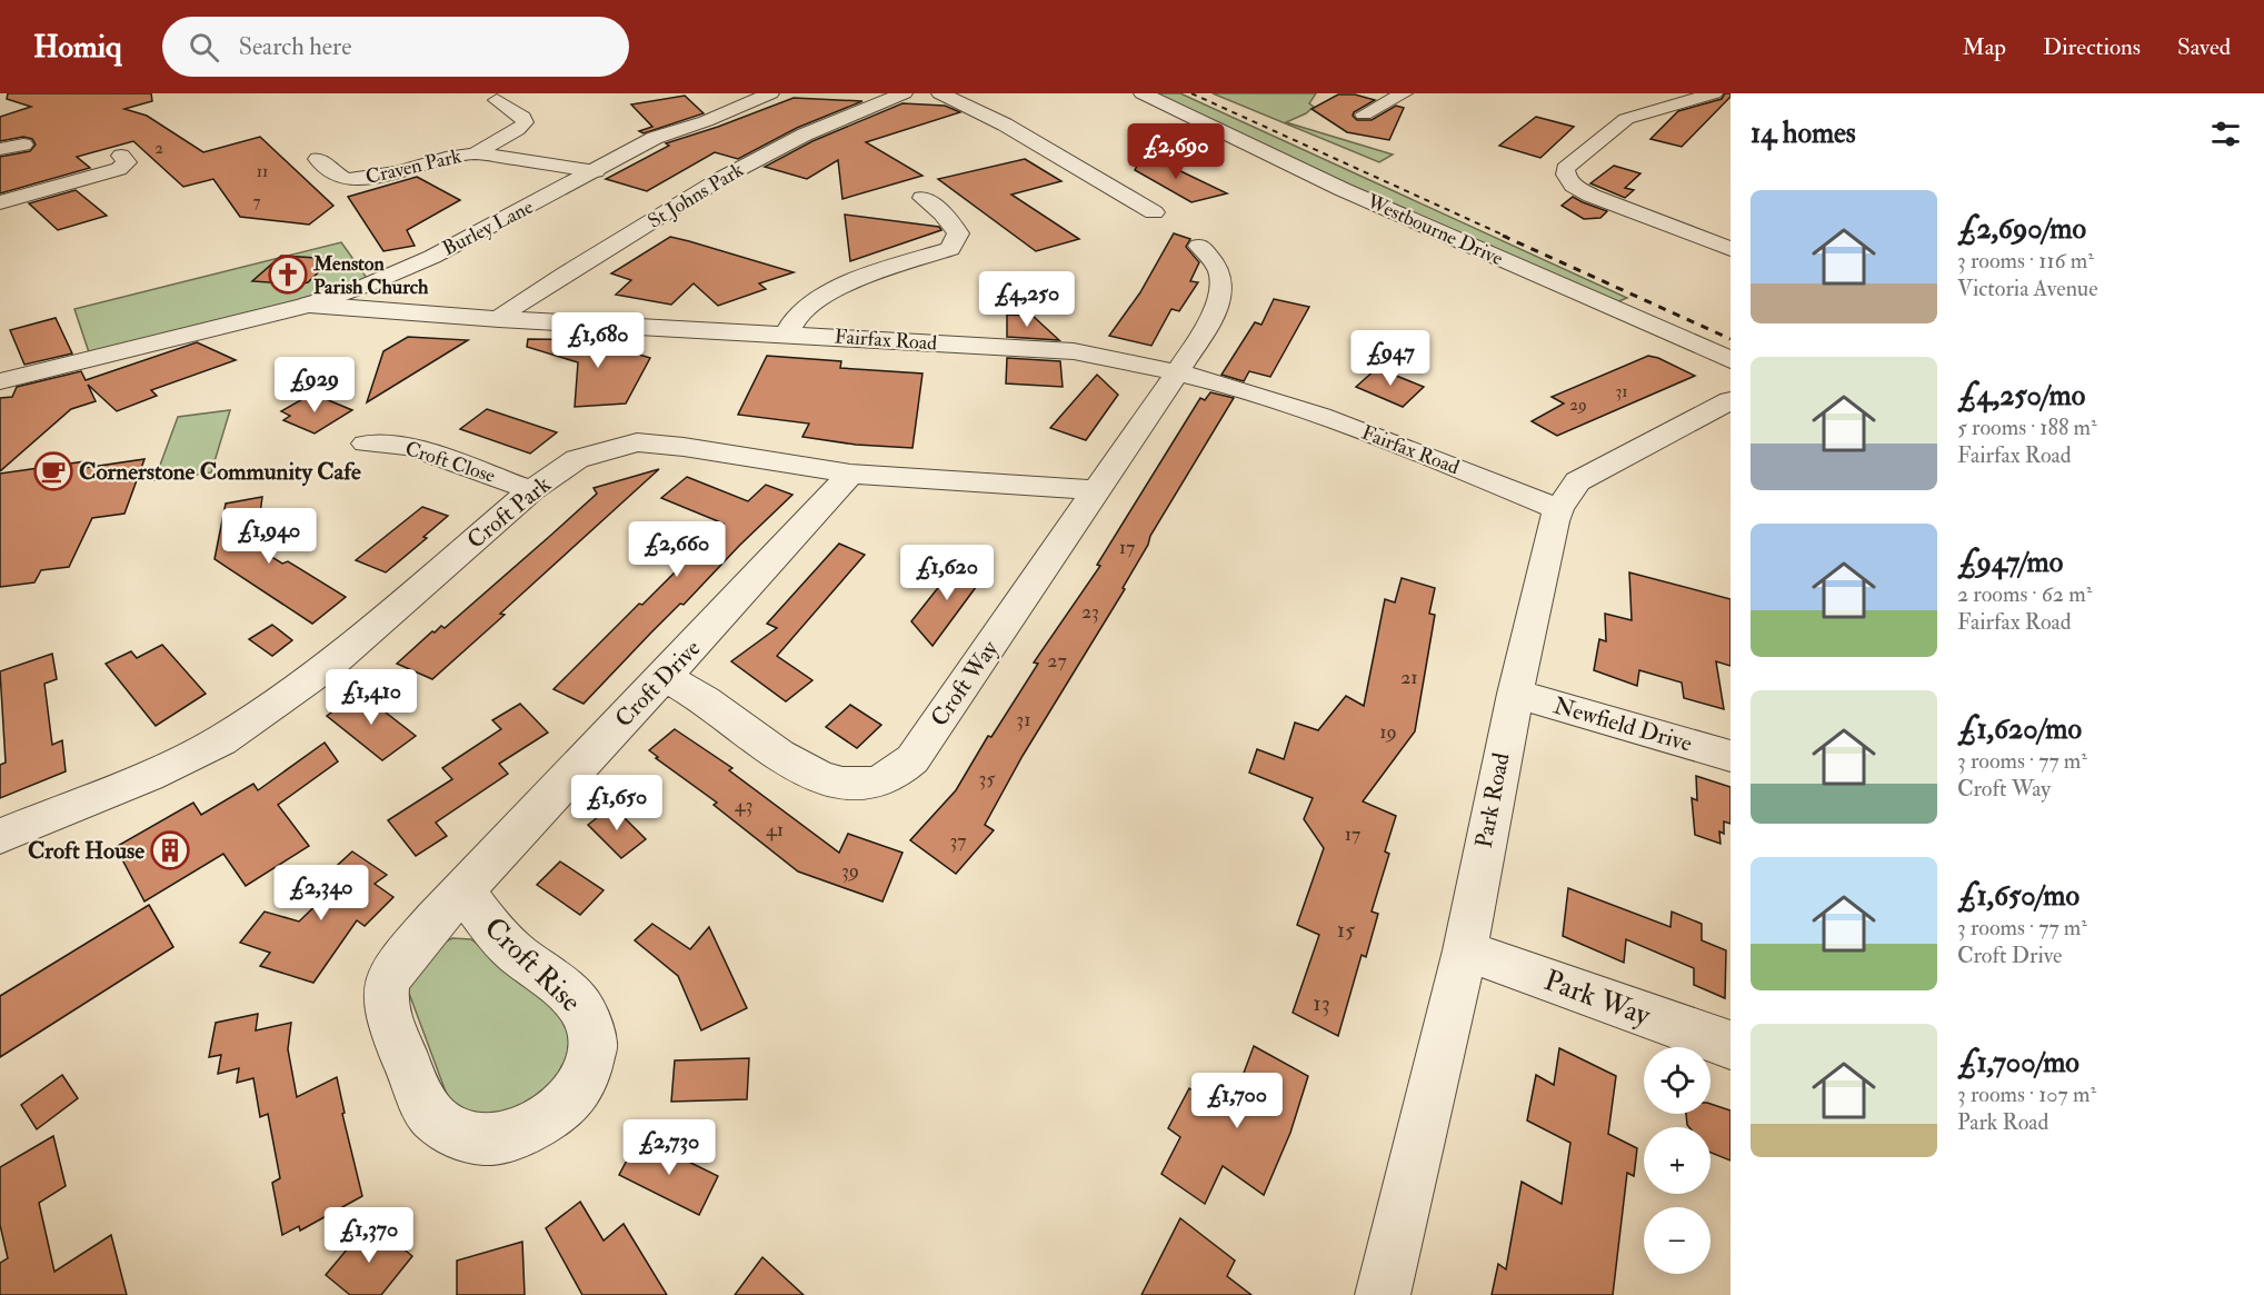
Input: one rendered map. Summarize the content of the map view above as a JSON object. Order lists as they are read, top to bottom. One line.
{"streets":{"street":["Craven Park","St Johns Park","Burley Lane","Westbourne Drive","Fairfax Road","Croft Close","Croft Park","Croft Drive","Croft Way","Newfield Drive","Park Road","Croft Rise","Park Way"]},"crossings":[["Craven Park","Burley Lane"],["St Johns Park","Fairfax Road"],["Burley Lane","Fairfax Road"],["Fairfax Road","Croft Way"],["Fairfax Road","Park Road"],["Croft Close","Croft Park"],["Croft Park","Croft Drive"],["Croft Park","Croft Way"],["Croft Drive","Croft Way"],["Croft Drive","Croft Rise"],["Newfield Drive","Park Road"],["Park Road","Park Way"]],"places":{"church":["Menston Parish Church"],"cafe":["Cornerstone Community Cafe"],"building":["Croft House"]},"house_numbers":["2","11","7","31","29","17","23","27","21","31","19","35","43","41","17","37","39","15","13"],"page":{"header":"Homiq","search":"Search here","nav":["Map","Directions","Saved"],"heading":"14 homes","price":["£2,690","£4,250","£1,680","£947","£929","£1,940","£2,660","£1,620","£1,410","£1,650","£2,340","£1,700","£2,730","£1,370"],"list":[{"name":"£2,690/mo","note":"3 rooms · 116 m² · Victoria Avenue"},{"name":"£4,250/mo","note":"5 rooms · 188 m² · Fairfax Road"},{"name":"£947/mo","note":"2 rooms · 62 m² · Fairfax Road"},{"name":"£1,620/mo","note":"3 rooms · 77 m² · Croft Way"},{"name":"£1,650/mo","note":"3 rooms · 77 m² · Croft Drive"},{"name":"£1,700/mo","note":"3 rooms · 107 m² · Park Road"}],"map_buttons":["+","−"]}}
